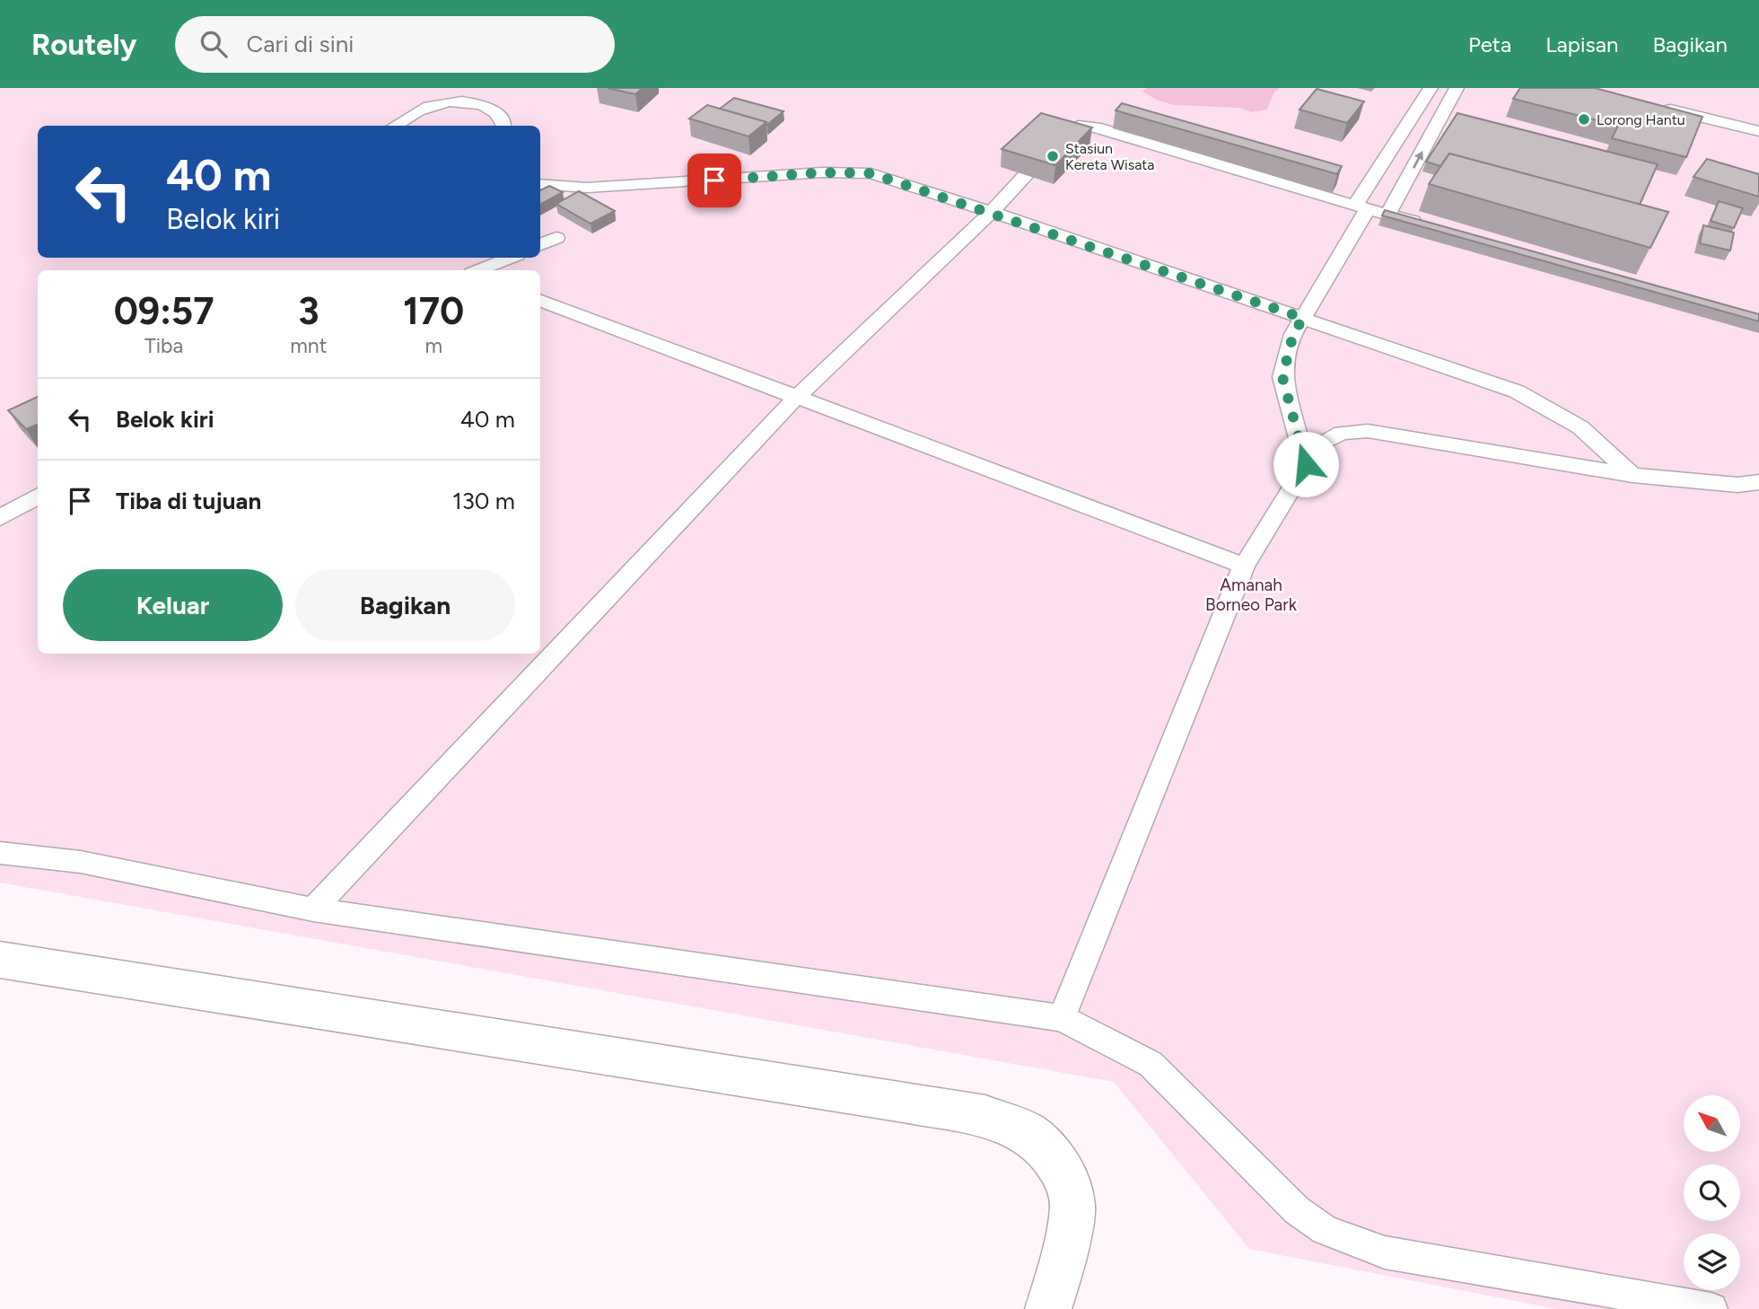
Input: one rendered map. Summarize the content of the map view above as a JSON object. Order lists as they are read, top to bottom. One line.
{"parks":["Amanah Borneo Park"],"places":["Lorong Hantu","Stasiun Kereta Wisata"],"north":"top left","page":{"header":"Routely","search":"Cari di sini","nav":["Peta","Lapisan","Bagikan"],"turn":["40 m","Belok kiri"],"eta":["09:57","Tiba","3","mnt","170","m"],"list":[{"name":"Belok kiri","value":"40 m"},{"name":"Tiba di tujuan","value":"130 m"}],"buttons":["Keluar","Bagikan"]}}
